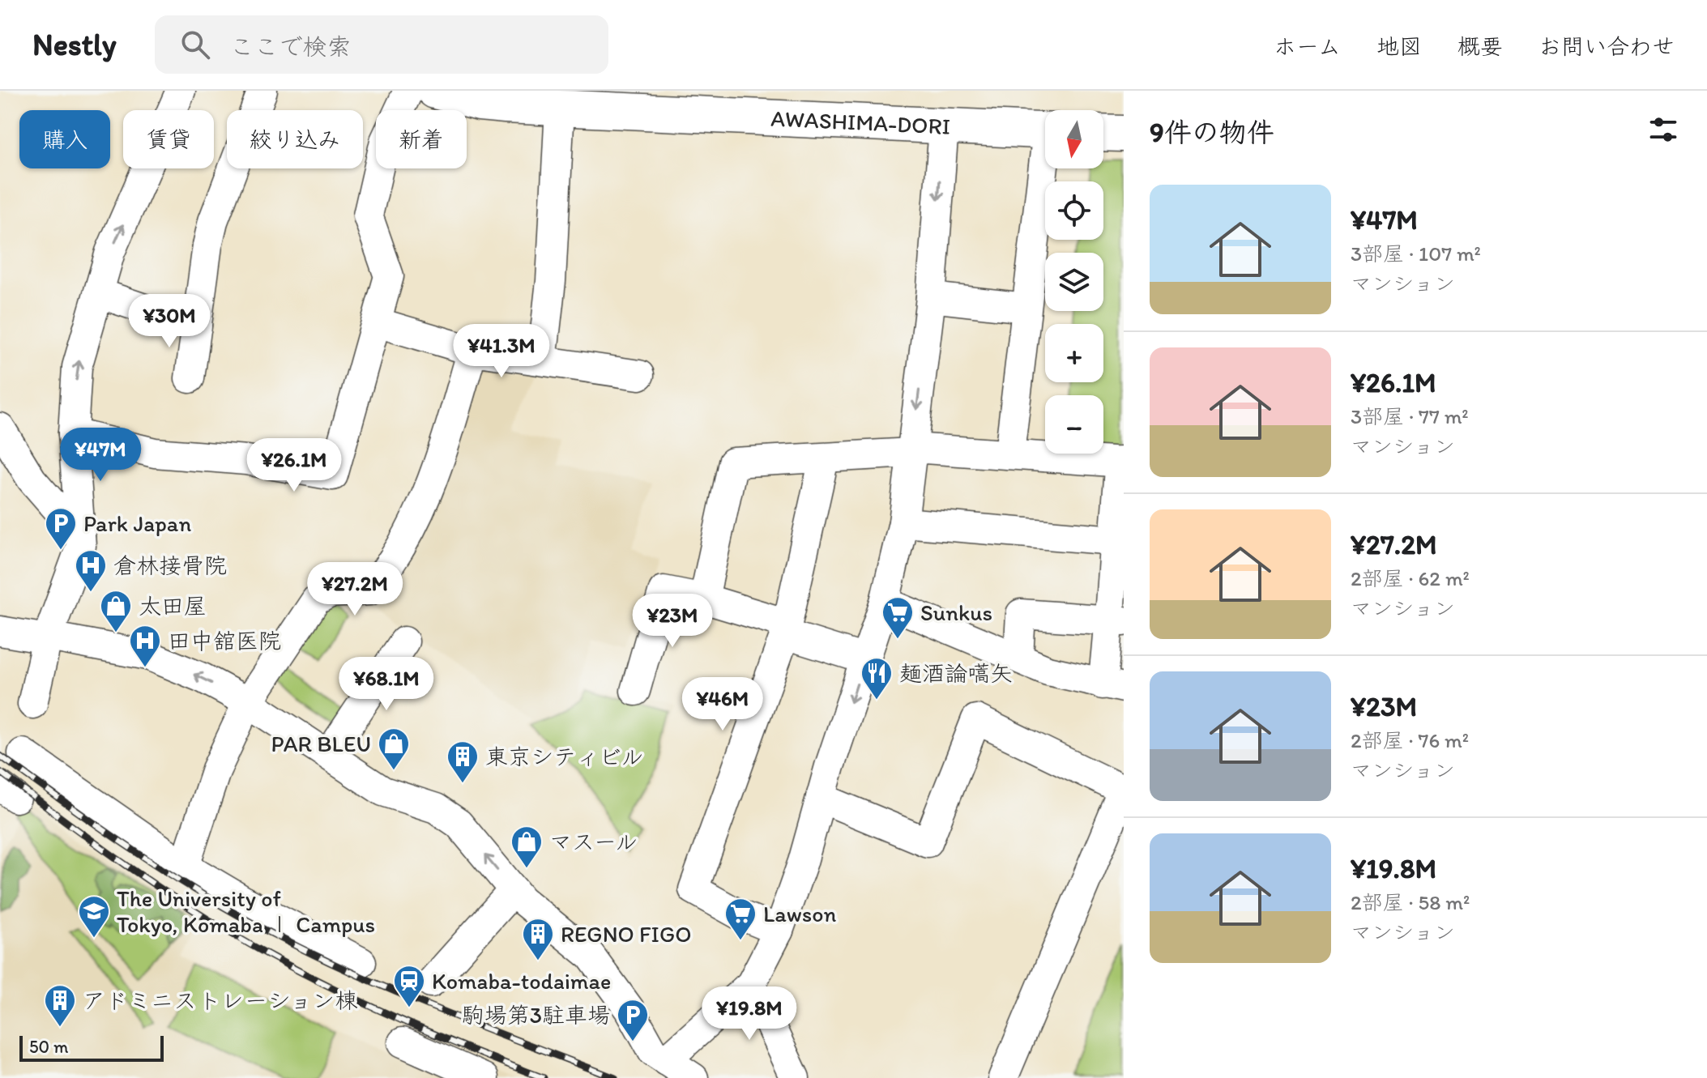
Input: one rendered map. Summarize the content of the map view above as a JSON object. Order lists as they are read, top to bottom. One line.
{"streets":{"main road":["AWASHIMA-DORI"]},"places":{"parking":["Park Japan","駒場第3駐車場"],"hospital":["倉林接骨院","田中舘医院"],"shop":["太田屋","PAR BLEU","マスール"],"supermarket":["Sunkus","Lawson"],"restaurant":["麺酒論嚆矢"],"building":["東京シティビル","REGNO FIGO","アドミニストレーション棟"],"school or university":["The University of Tokyo, Komaba Ⅰ Campus"],"station":["Komaba-todaimae"]},"scale_bar":"50 m","north":"bottom","page":{"header":"Nestly","search":"ここで検索","nav":["ホーム","地図","概要","お問い合わせ"],"heading":"9件の物件","map_buttons":["+","−"],"chip":["購入","賃貸","絞り込み","新着"],"list":[{"name":"¥47M","note":"3部屋 · 107 m² · マンション"},{"name":"¥26.1M","note":"3部屋 · 77 m² · マンション"},{"name":"¥27.2M","note":"2部屋 · 62 m² · マンション"},{"name":"¥23M","note":"2部屋 · 76 m² · マンション"},{"name":"¥19.8M","note":"2部屋 · 58 m² · マンション"}],"price":["¥30M","¥41.3M","¥47M","¥26.1M","¥27.2M","¥23M","¥68.1M","¥46M","¥19.8M"],"scale":"50 m"}}
